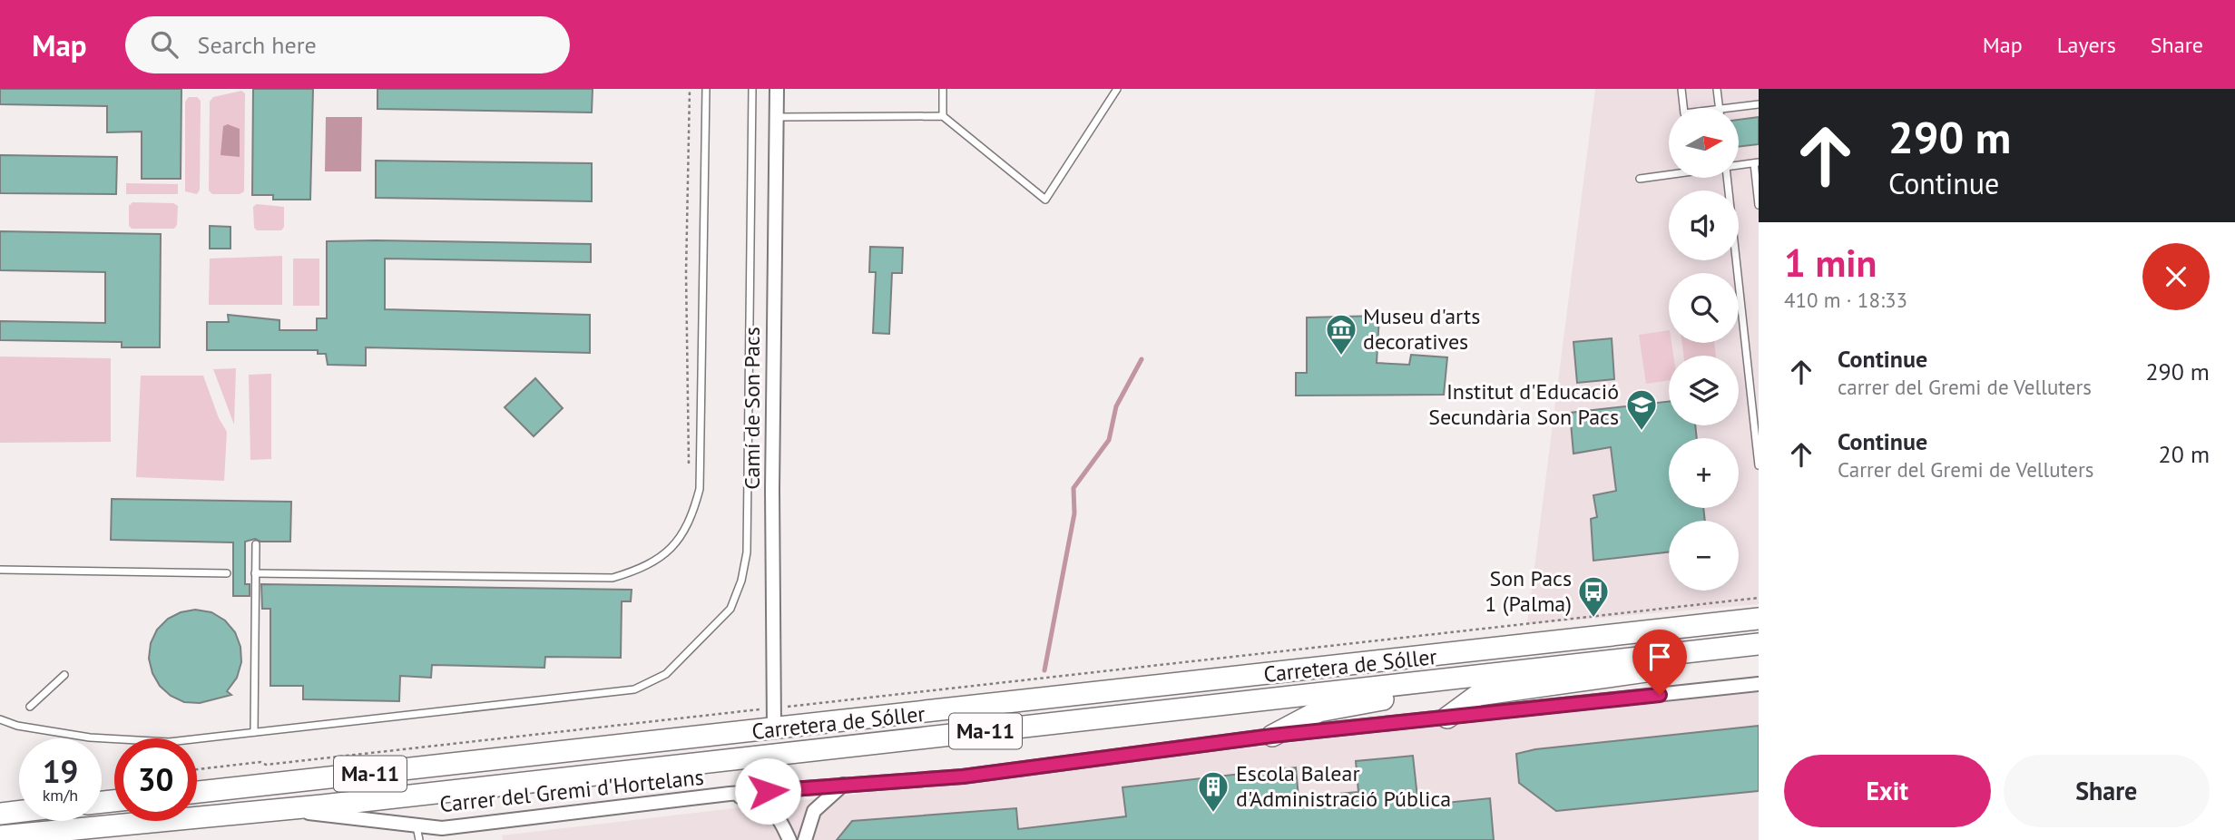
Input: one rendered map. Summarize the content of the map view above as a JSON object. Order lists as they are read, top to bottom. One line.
{"streets":{"main road":["Carretera de Sóller","Ma-11"],"street":["Camí de Son Pacs","Carrer del Gremi d'Hortelans"]},"crossings":[["Camí de Son Pacs","Carretera de Sóller"],["Carretera de Sóller","Carrer del Gremi d'Hortelans"]],"places":{"museum":["Museu d'arts decoratives"],"school or university":["Institut d'Educació Secundària Son Pacs"],"bus stop":["Son Pacs 1 (Palma)"],"building":["Escola Balear d'Administració Pública"]},"north":"right","page":{"header":"Map","search":"Search here","nav":["Map","Layers","Share"],"turn":["290 m","Continue"],"map_buttons":["+","−"],"heading":["1 min","410 m · 18:33"],"list":[{"name":"Continue","note":"carrer del Gremi de Velluters","value":"290 m"},{"name":"Continue","note":"Carrer del Gremi de Velluters","value":"20 m"}],"speed":"19 km/h","limit":"30","buttons":["Exit","Share"]}}
